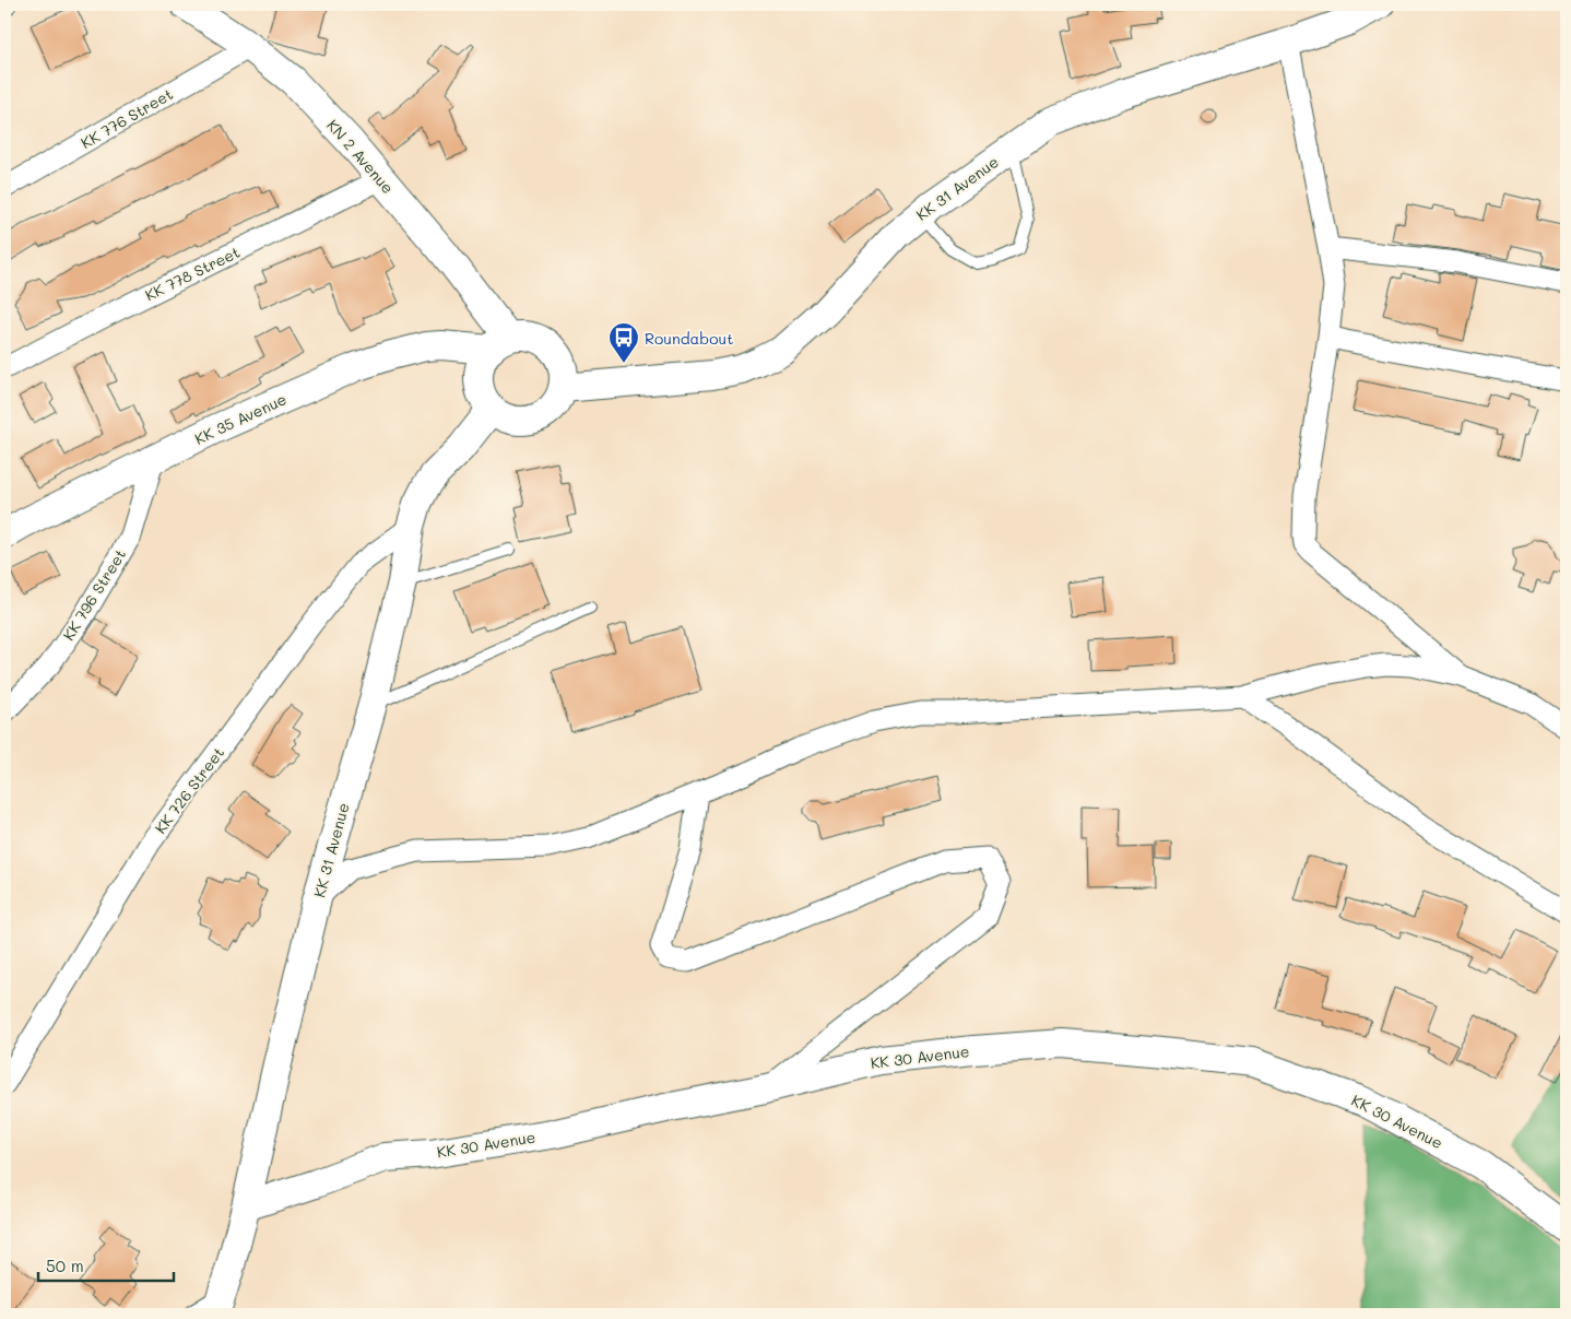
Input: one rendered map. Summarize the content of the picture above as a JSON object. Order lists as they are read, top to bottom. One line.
{"streets":{"main road":["KN 2 Avenue","KK 31 Avenue","KK 35 Avenue","KK 30 Avenue"],"street":["KK 776 Street","KK 778 Street","KK 796 Street","KK 726 Street"]},"crossings":[["KK 776 Street","KN 2 Avenue"],["KN 2 Avenue","KK 31 Avenue"],["KN 2 Avenue","KK 778 Street"],["KN 2 Avenue","KK 35 Avenue"],["KK 31 Avenue","KK 35 Avenue"],["KK 31 Avenue","KK 726 Street"],["KK 31 Avenue","KK 30 Avenue"],["KK 35 Avenue","KK 796 Street"]],"places":{"bus stop":["Roundabout"]},"scale_bar":"50 m"}
